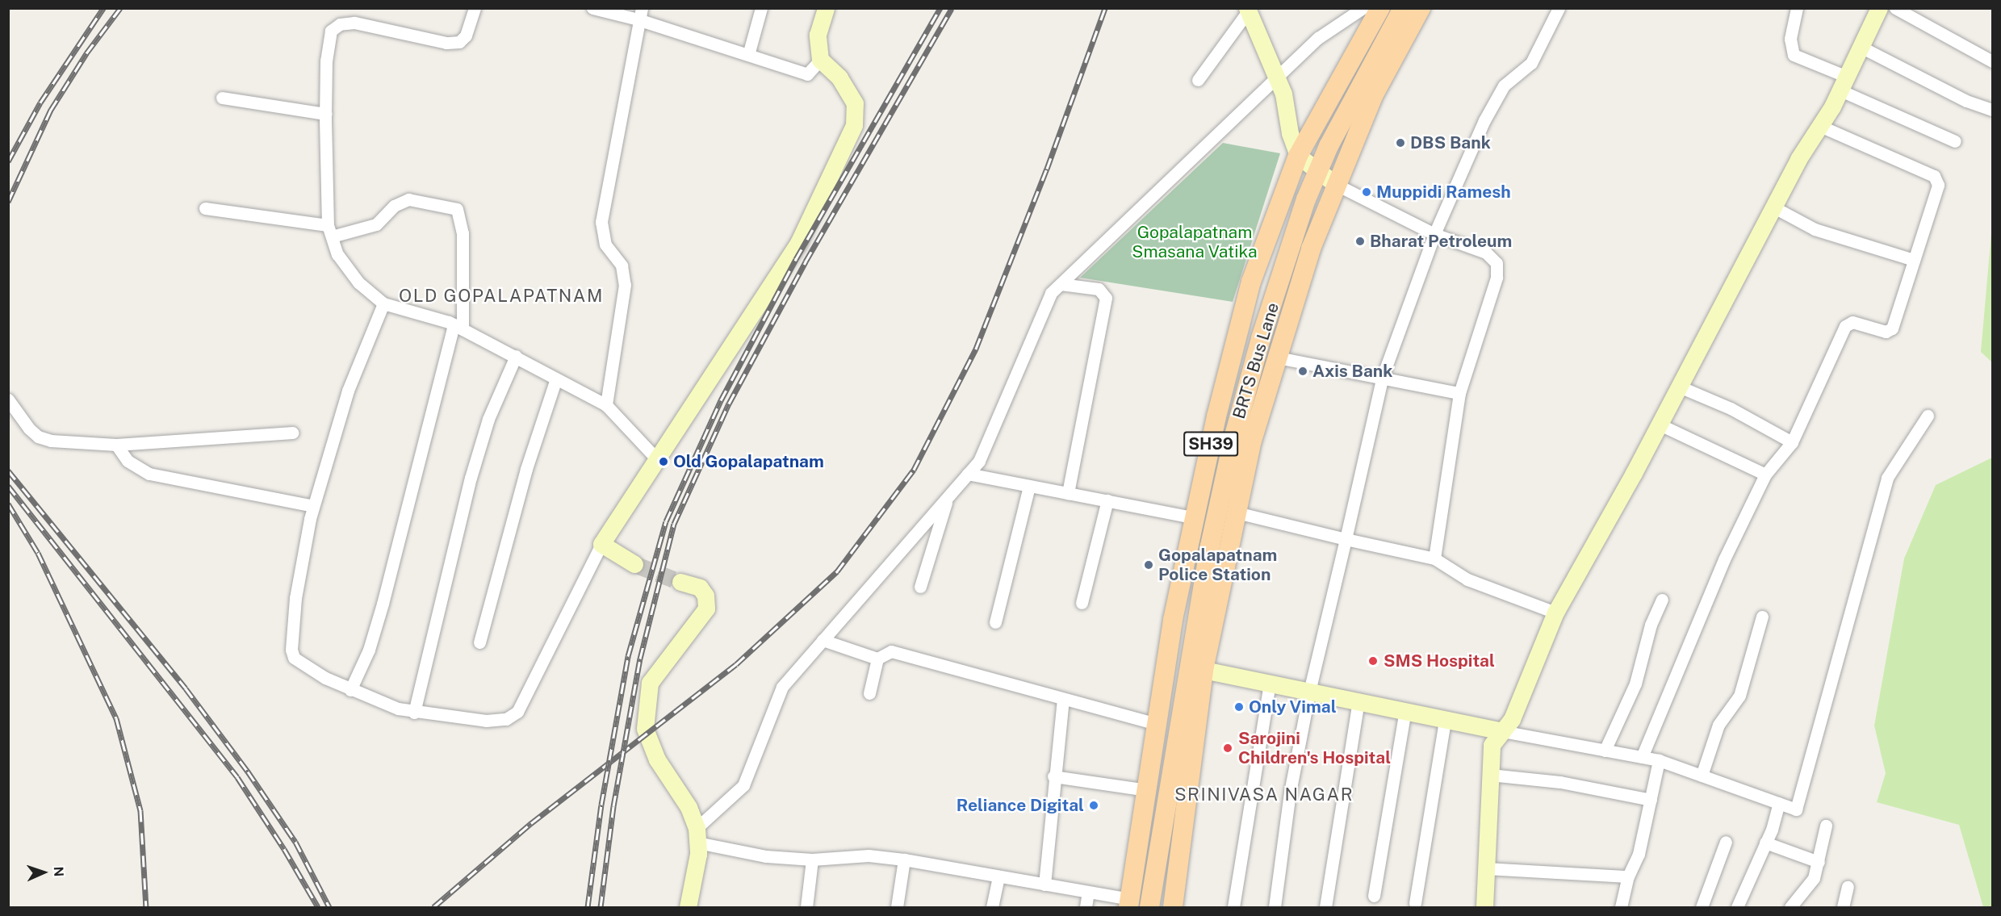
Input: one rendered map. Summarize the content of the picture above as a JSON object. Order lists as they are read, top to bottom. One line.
{"streets":{"main road":["BRTS Bus Lane","SH39"]},"districts":["OLD GOPALAPATNAM","SRINIVASA NAGAR"],"parks":["Gopalapatnam Smasana Vatika"],"places":["DBS Bank","Muppidi Ramesh","Bharat Petroleum","Axis Bank","Old Gopalapatnam","Gopalapatnam Police Station","SMS Hospital","Only Vimal","Sarojini Children's Hospital","Reliance Digital"],"north":"right"}
